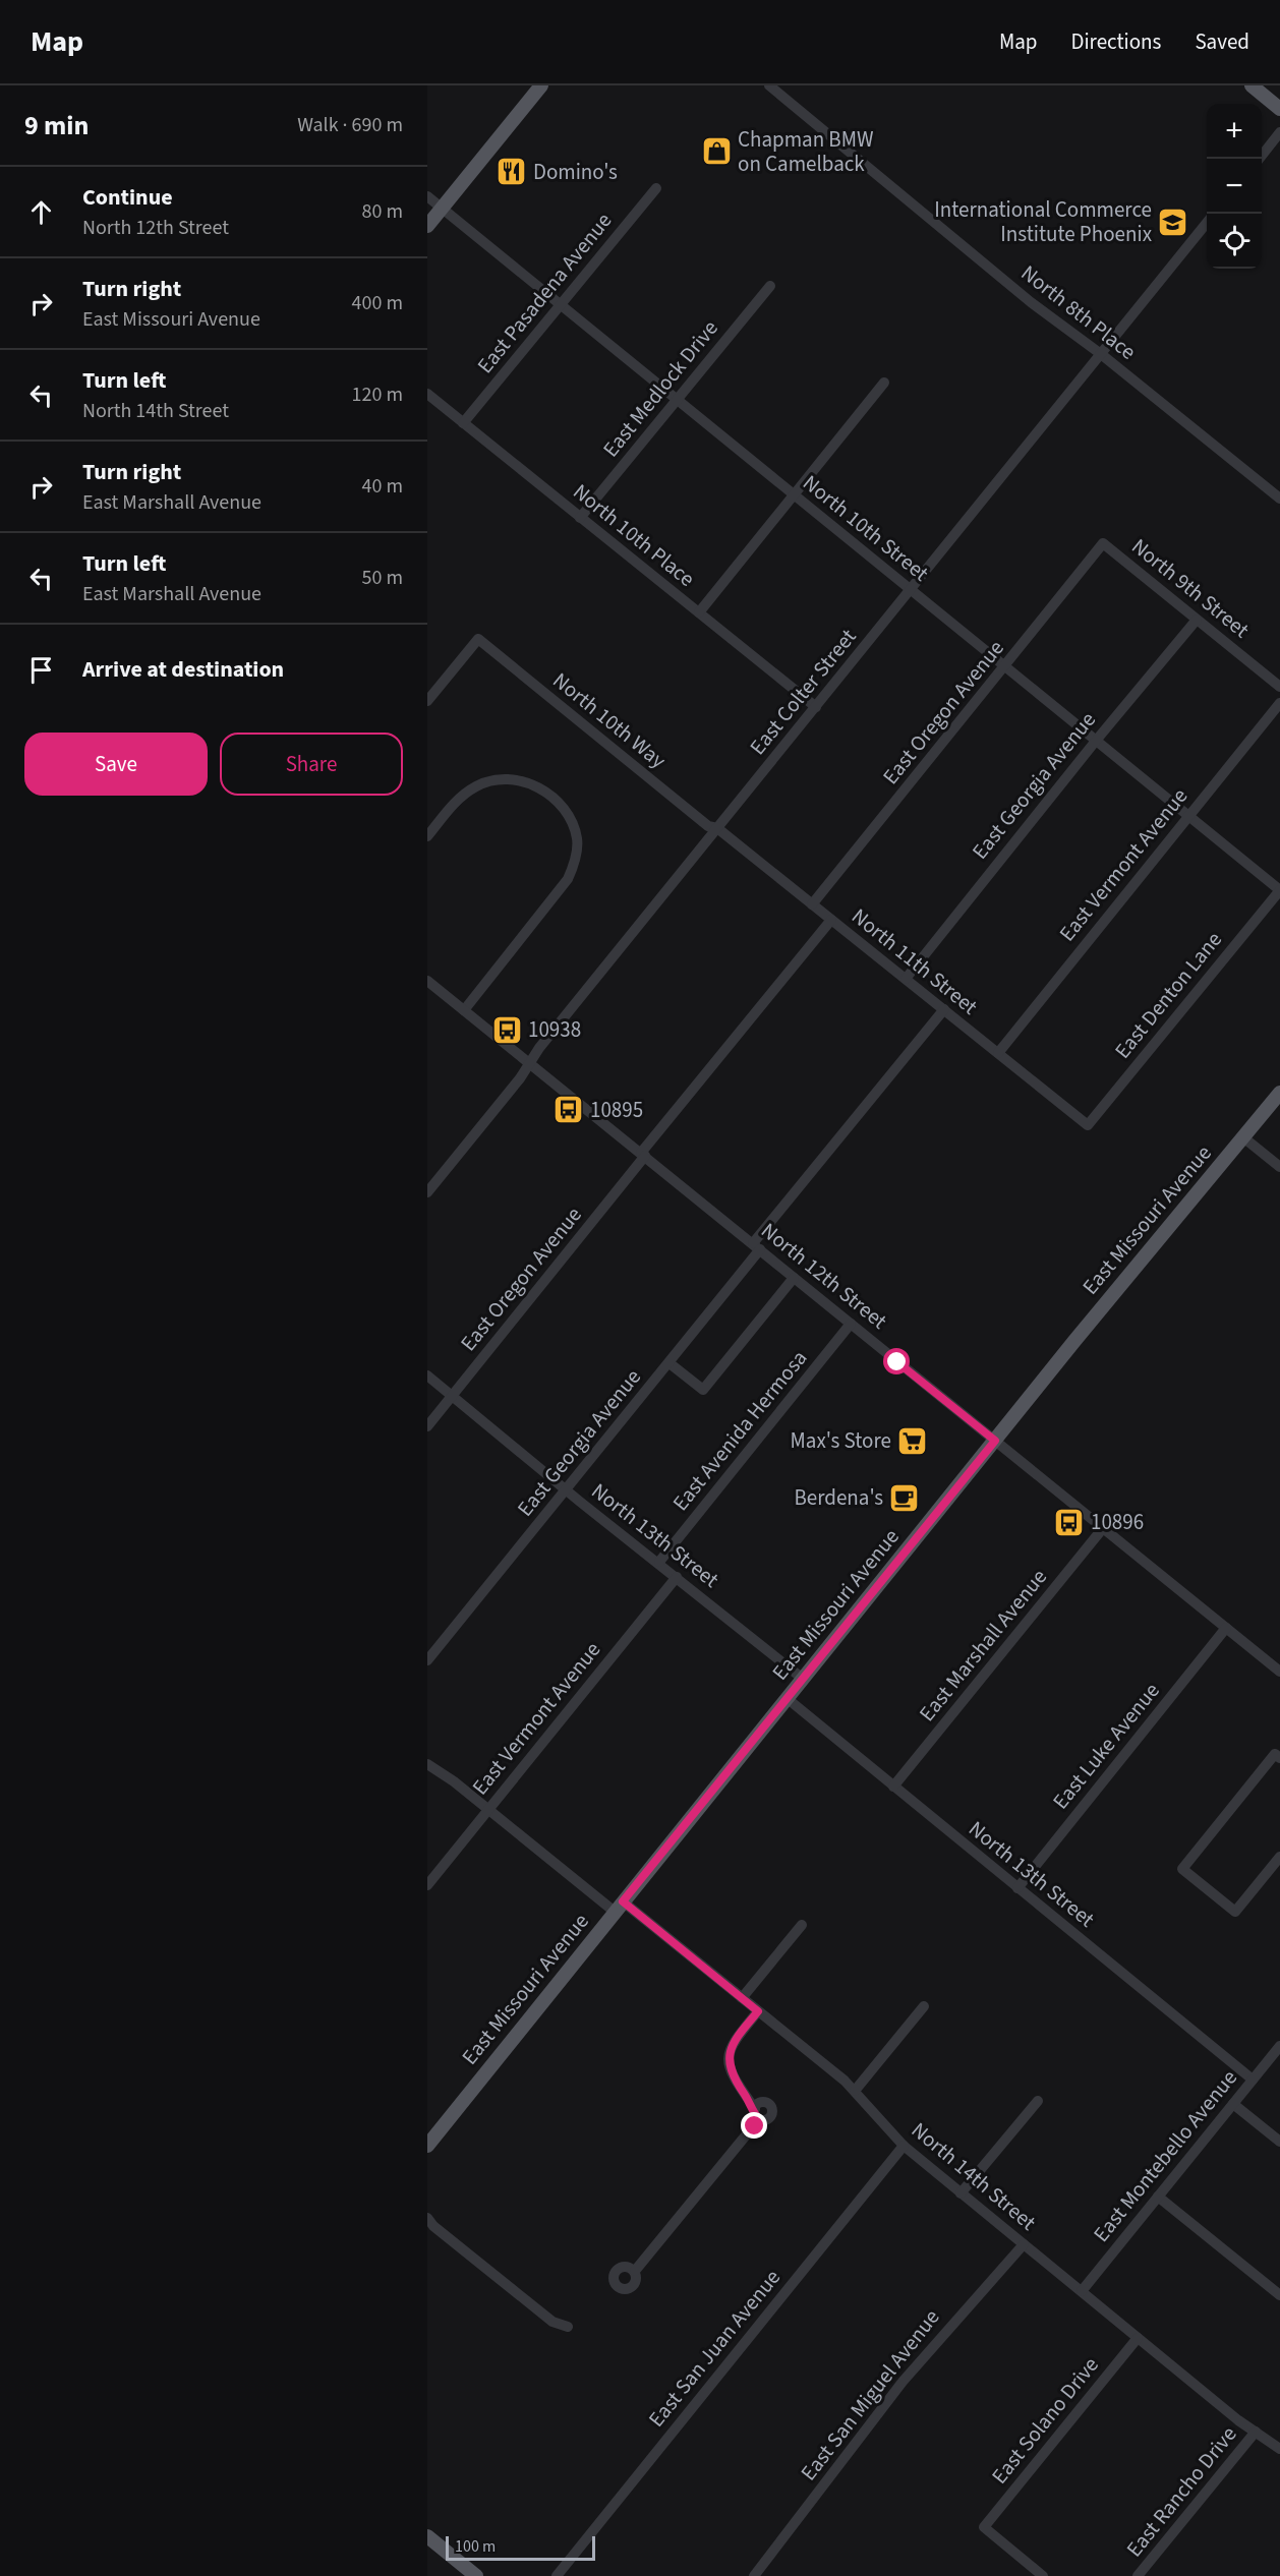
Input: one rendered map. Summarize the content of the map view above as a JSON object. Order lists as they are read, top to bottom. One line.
{"streets":{"main road":["East Missouri Avenue"],"street":["East Pasadena Avenue","North 8th Place","East Medlock Drive","North 10th Street","North 10th Place","North 9th Street","East Colter Street","East Oregon Avenue","North 10th Way","East Georgia Avenue","East Vermont Avenue","North 11th Street","East Denton Lane","North 12th Street","East Avenida Hermosa","North 13th Street","East Marshall Avenue","East Luke Avenue","East Montebello Avenue","North 14th Street","East San Juan Avenue","East San Miguel Avenue","East Solano Drive","East Rancho Drive"]},"crossings":[["East Pasadena Avenue","North 10th Street"],["East Pasadena Avenue","North 10th Place"],["North 8th Place","East Colter Street"],["East Medlock Drive","North 10th Street"],["East Medlock Drive","North 10th Place"],["North 10th Street","East Colter Street"],["North 10th Street","East Oregon Avenue"],["North 10th Street","East Georgia Avenue"],["North 10th Street","East Vermont Avenue"],["North 10th Street","East Denton Lane"],["North 10th Place","East Colter Street"],["North 9th Street","East Oregon Avenue"],["North 9th Street","East Georgia Avenue"],["East Colter Street","North 10th Way"],["East Colter Street","North 11th Street"],["East Colter Street","North 12th Street"],["East Oregon Avenue","North 11th Street"],["East Oregon Avenue","North 12th Street"],["East Oregon Avenue","North 13th Street"],["North 10th Way","North 11th Street"],["East Georgia Avenue","North 11th Street"],["East Georgia Avenue","North 12th Street"],["East Georgia Avenue","North 13th Street"],["East Vermont Avenue","North 11th Street"],["East Vermont Avenue","North 13th Street"],["East Vermont Avenue","North 14th Street"],["North 11th Street","East Denton Lane"],["East Missouri Avenue","North 12th Street"],["East Missouri Avenue","North 13th Street"],["East Missouri Avenue","North 14th Street"],["North 12th Street","East Avenida Hermosa"],["North 12th Street","East Marshall Avenue"],["North 12th Street","East Luke Avenue"],["East Avenida Hermosa","North 13th Street"],["North 13th Street","East Marshall Avenue"],["North 13th Street","East Luke Avenue"],["North 13th Street","East Montebello Avenue"],["East Montebello Avenue","North 14th Street"],["North 14th Street","East San Juan Avenue"],["North 14th Street","East San Miguel Avenue"],["North 14th Street","East Solano Drive"],["North 14th Street","East Rancho Drive"]],"places":{"shop":["Chapman BMW on Camelback"],"restaurant":["Domino's"],"school or university":["International Commerce Institute Phoenix"],"bus stop":["10938","10895","10896"],"supermarket":["Max's Store"],"cafe":["Berdena's"]},"scale_bar":"100 m","page":{"header":"Map","nav":["Map","Directions","Saved"],"heading":["9 min","Walk · 690 m"],"map_buttons":["+","−"],"list":[["Continue","North 12th Street","80 m"],["Turn right","East Missouri Avenue","400 m"],["Turn left","North 14th Street","120 m"],["Turn right","East Marshall Avenue","40 m"],["Turn left","East Marshall Avenue","50 m"],"Arrive at destination"],"buttons":["Save","Share"],"scale":"100 m"}}
